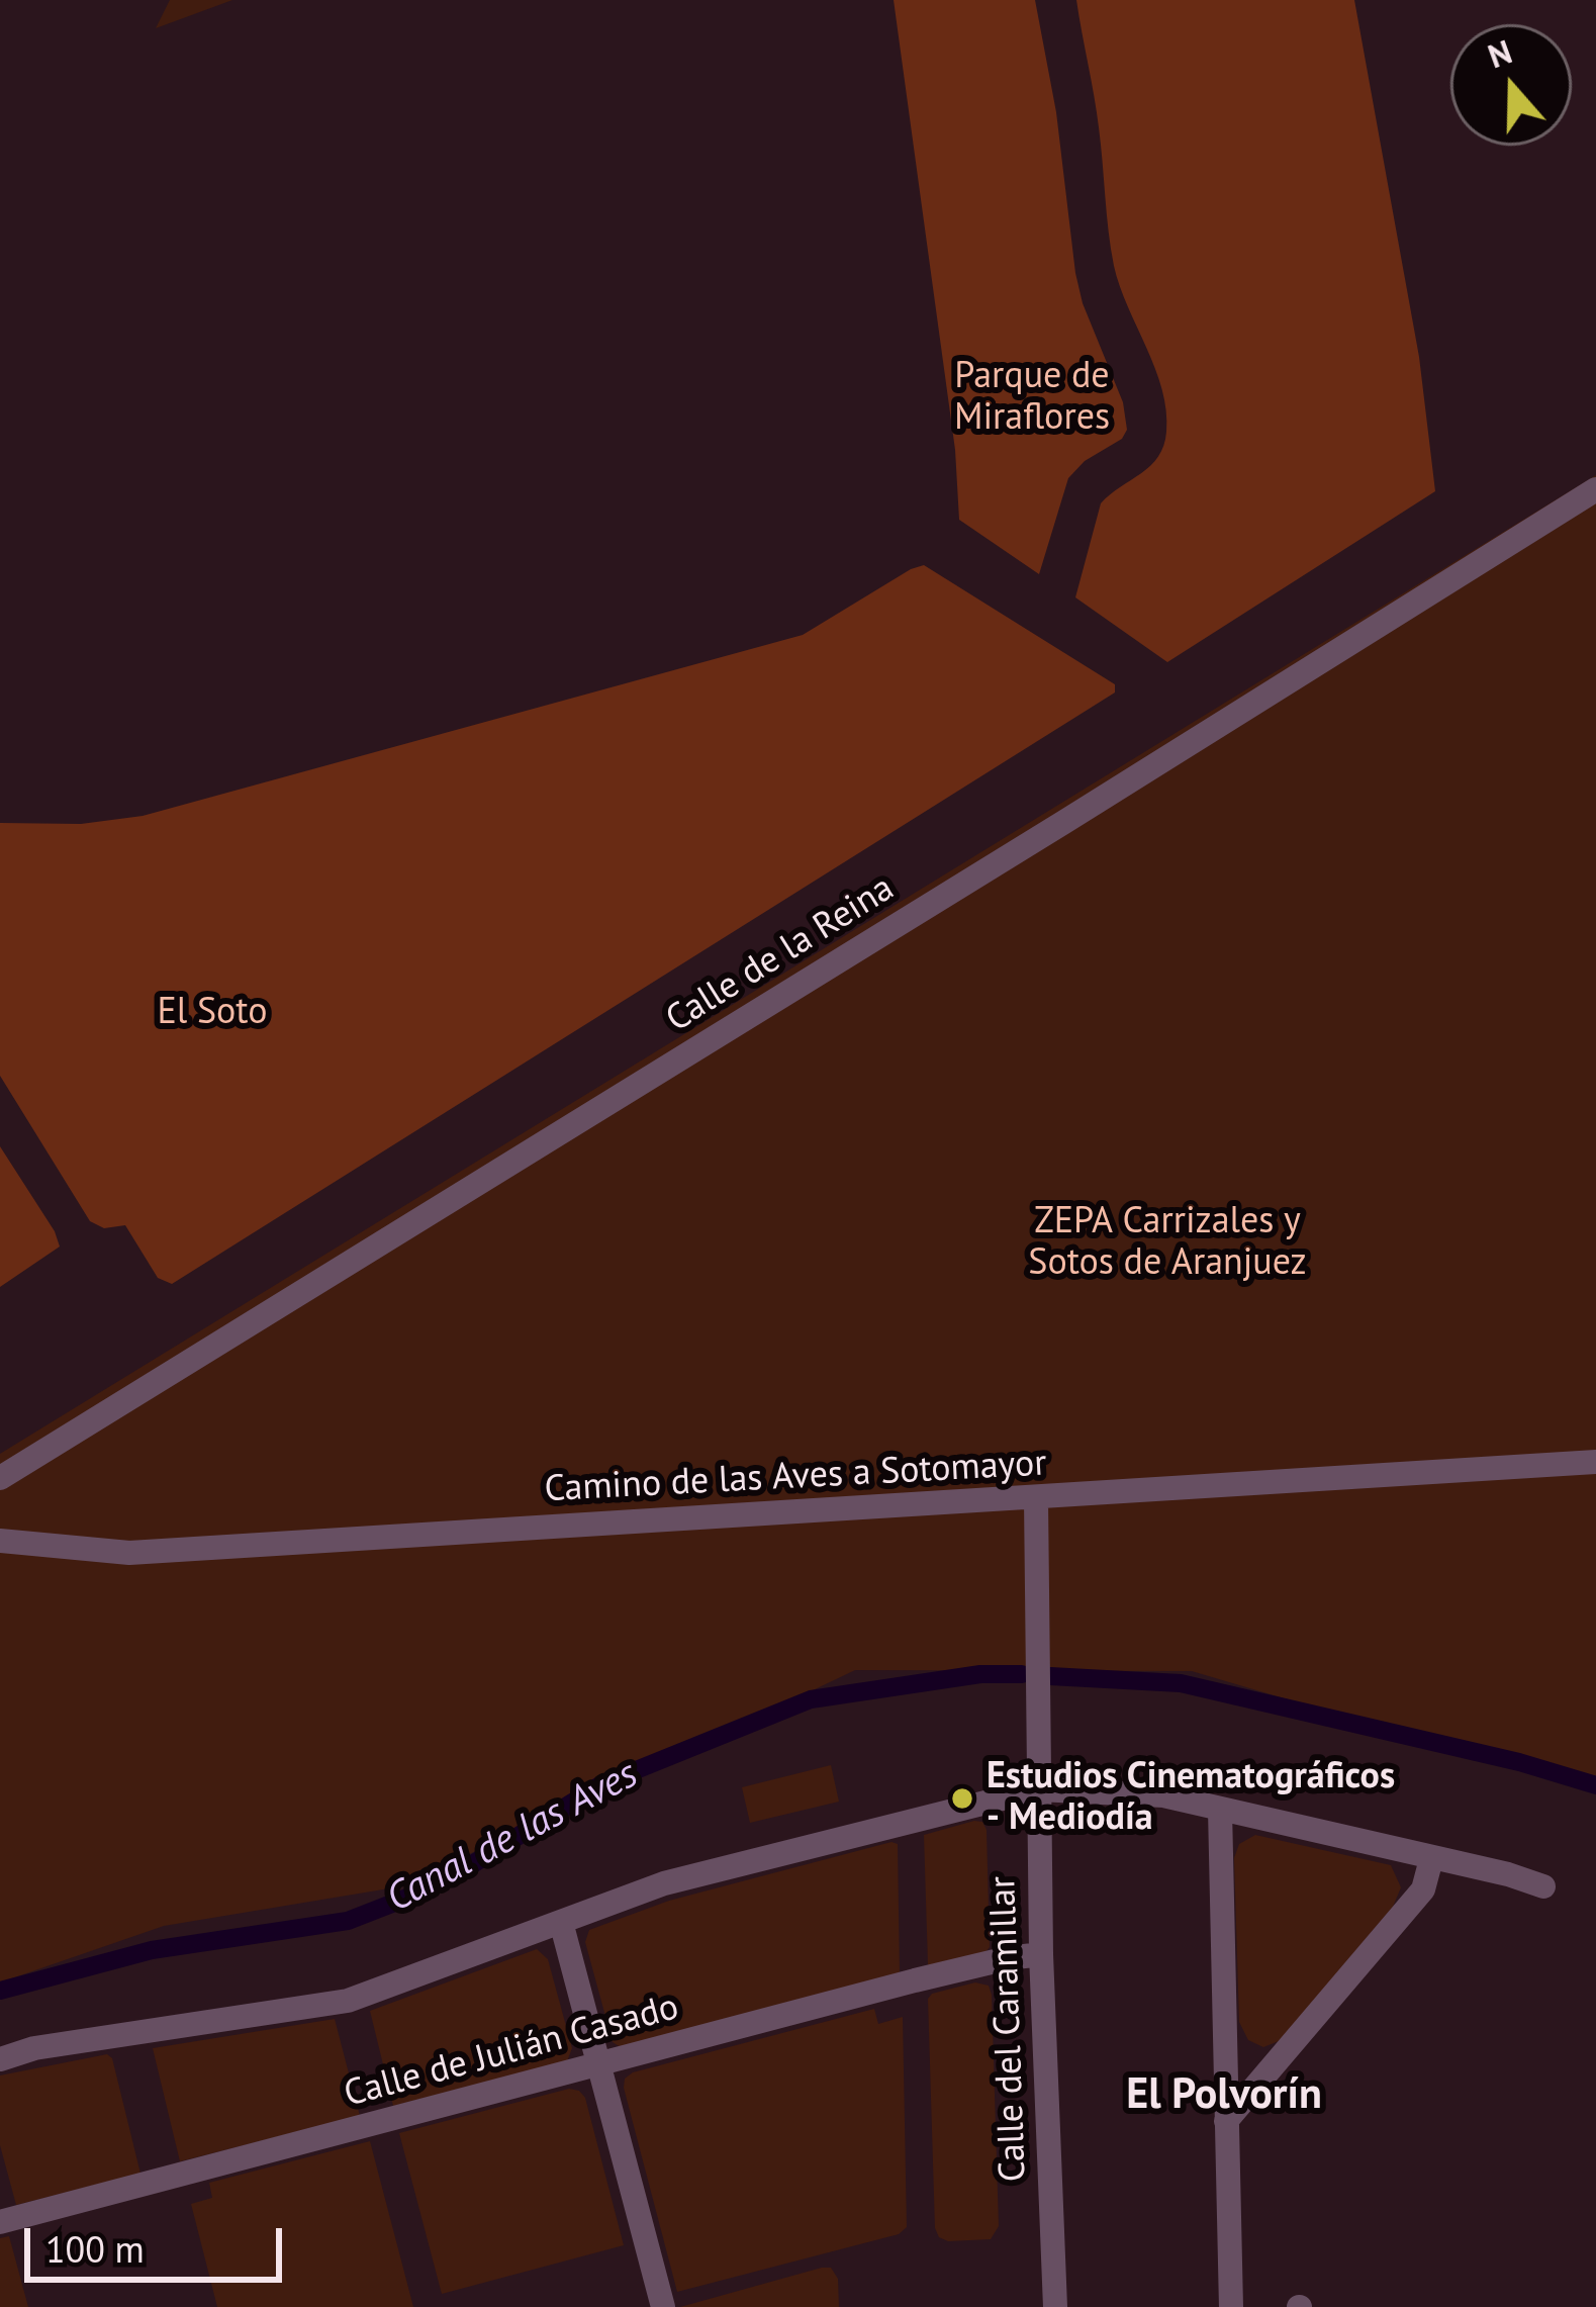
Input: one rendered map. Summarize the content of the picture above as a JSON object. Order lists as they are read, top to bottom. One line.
{"streets":{"street":["Calle de la Reina","Camino de las Aves a Sotomayor","Calle del Caramillar","Calle de Julián Casado"]},"crossings":[["Camino de las Aves a Sotomayor","Calle del Caramillar"],["Calle del Caramillar","Calle de Julián Casado"]],"districts":["El Polvorín"],"water":["Canal de las Aves"],"parks":["Parque de Miraflores","El Soto","ZEPA Carrizales y Sotos de Aranjuez"],"places":["Estudios Cinematográficos - Mediodía"],"scale_bar":"100 m","north":"top"}
